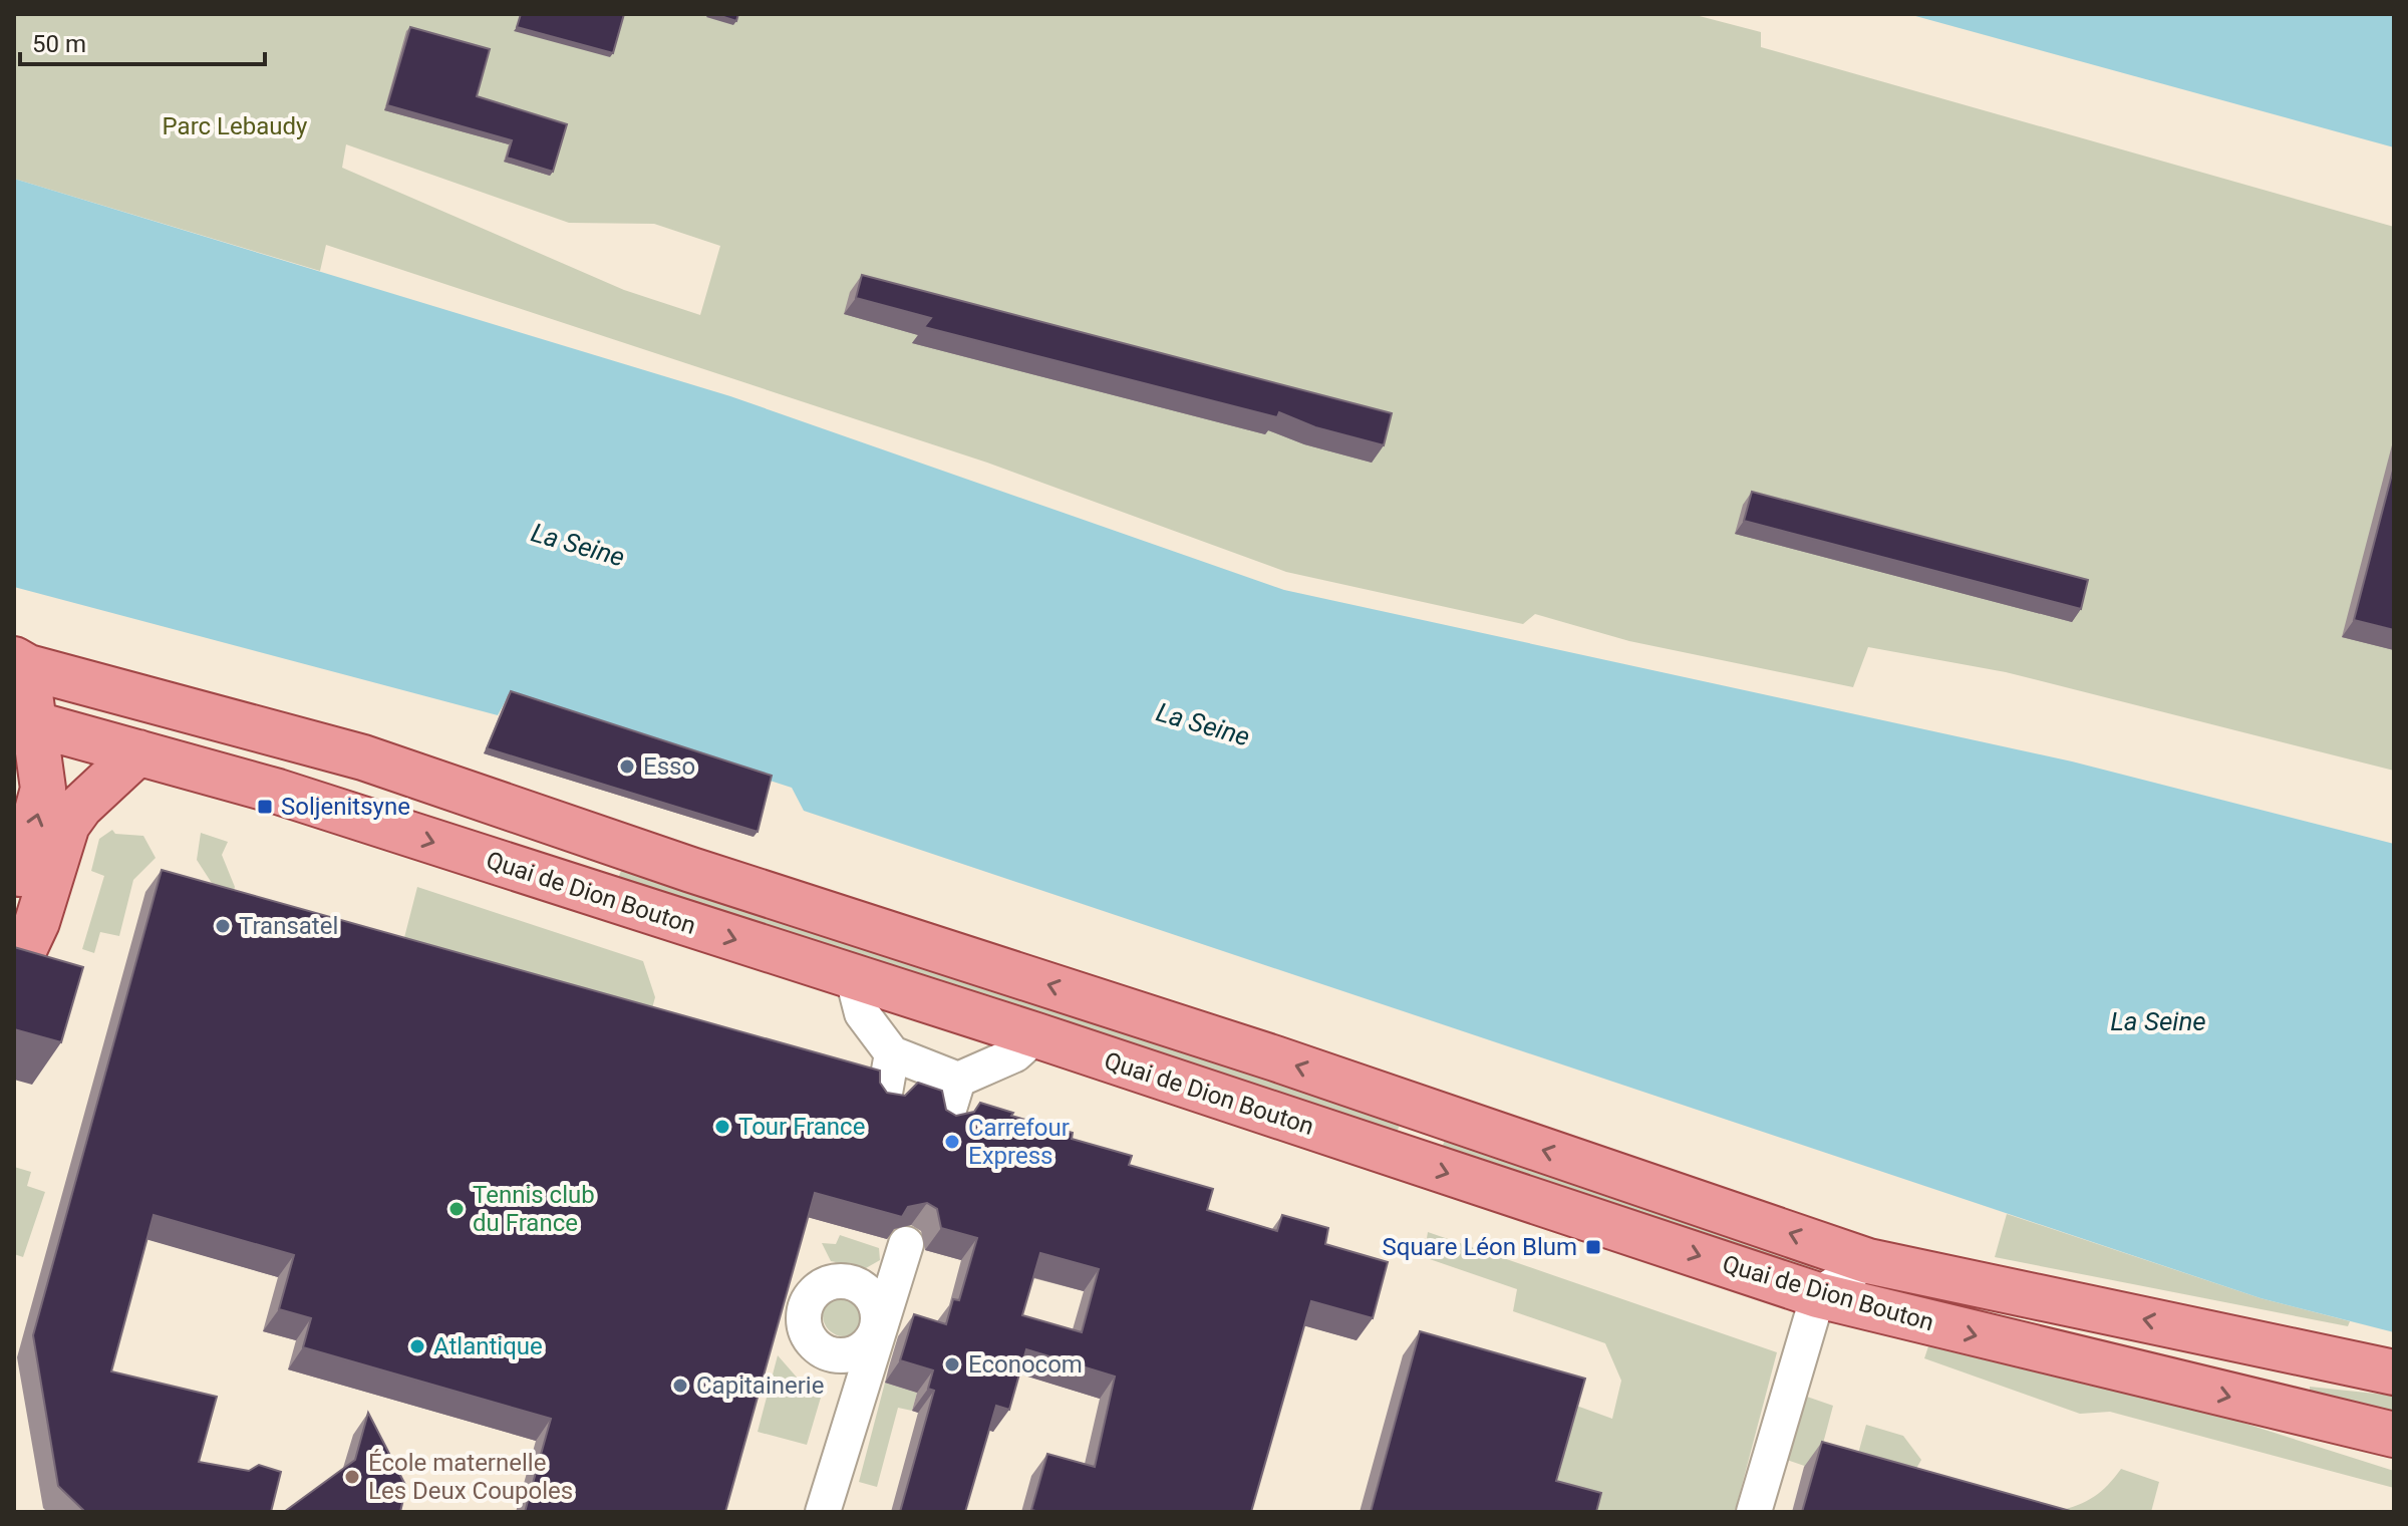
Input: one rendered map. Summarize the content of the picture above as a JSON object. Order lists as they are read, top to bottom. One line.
{"streets":{"main road":["Quai de Dion Bouton"]},"water":["La Seine"],"parks":["Parc Lebaudy"],"places":{"other":["Esso","Transatel","Tour France","Carrefour Express","Tennis club du France","Atlantique","Econocom","Capitainerie","École maternelle Les Deux Coupoles"],"transit":["Soljenitsyne","Square Léon Blum"]},"scale_bar":"50 m"}
